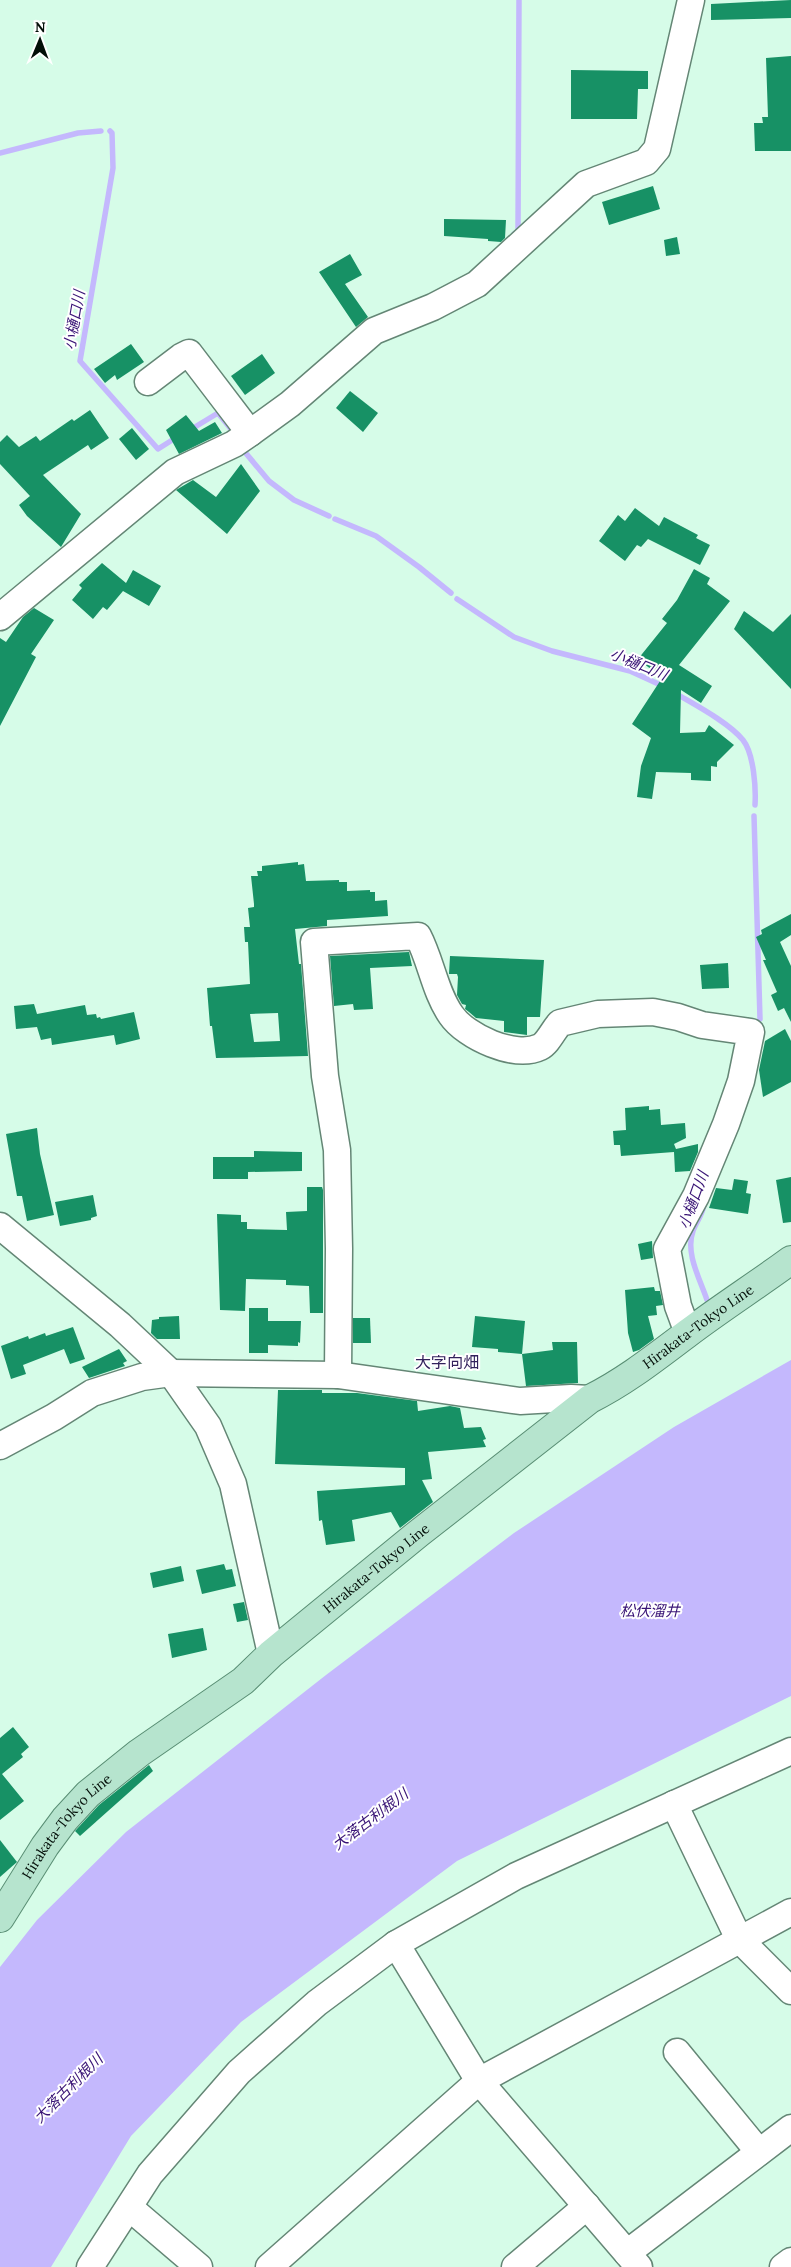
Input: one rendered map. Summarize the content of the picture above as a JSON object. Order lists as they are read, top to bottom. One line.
{"streets":{"main road":["Hirakata-Tokyo Line"]},"districts":["大字向畑"],"water":["小樋口川","松伏溜井","大落古利根川"],"north":"top"}
